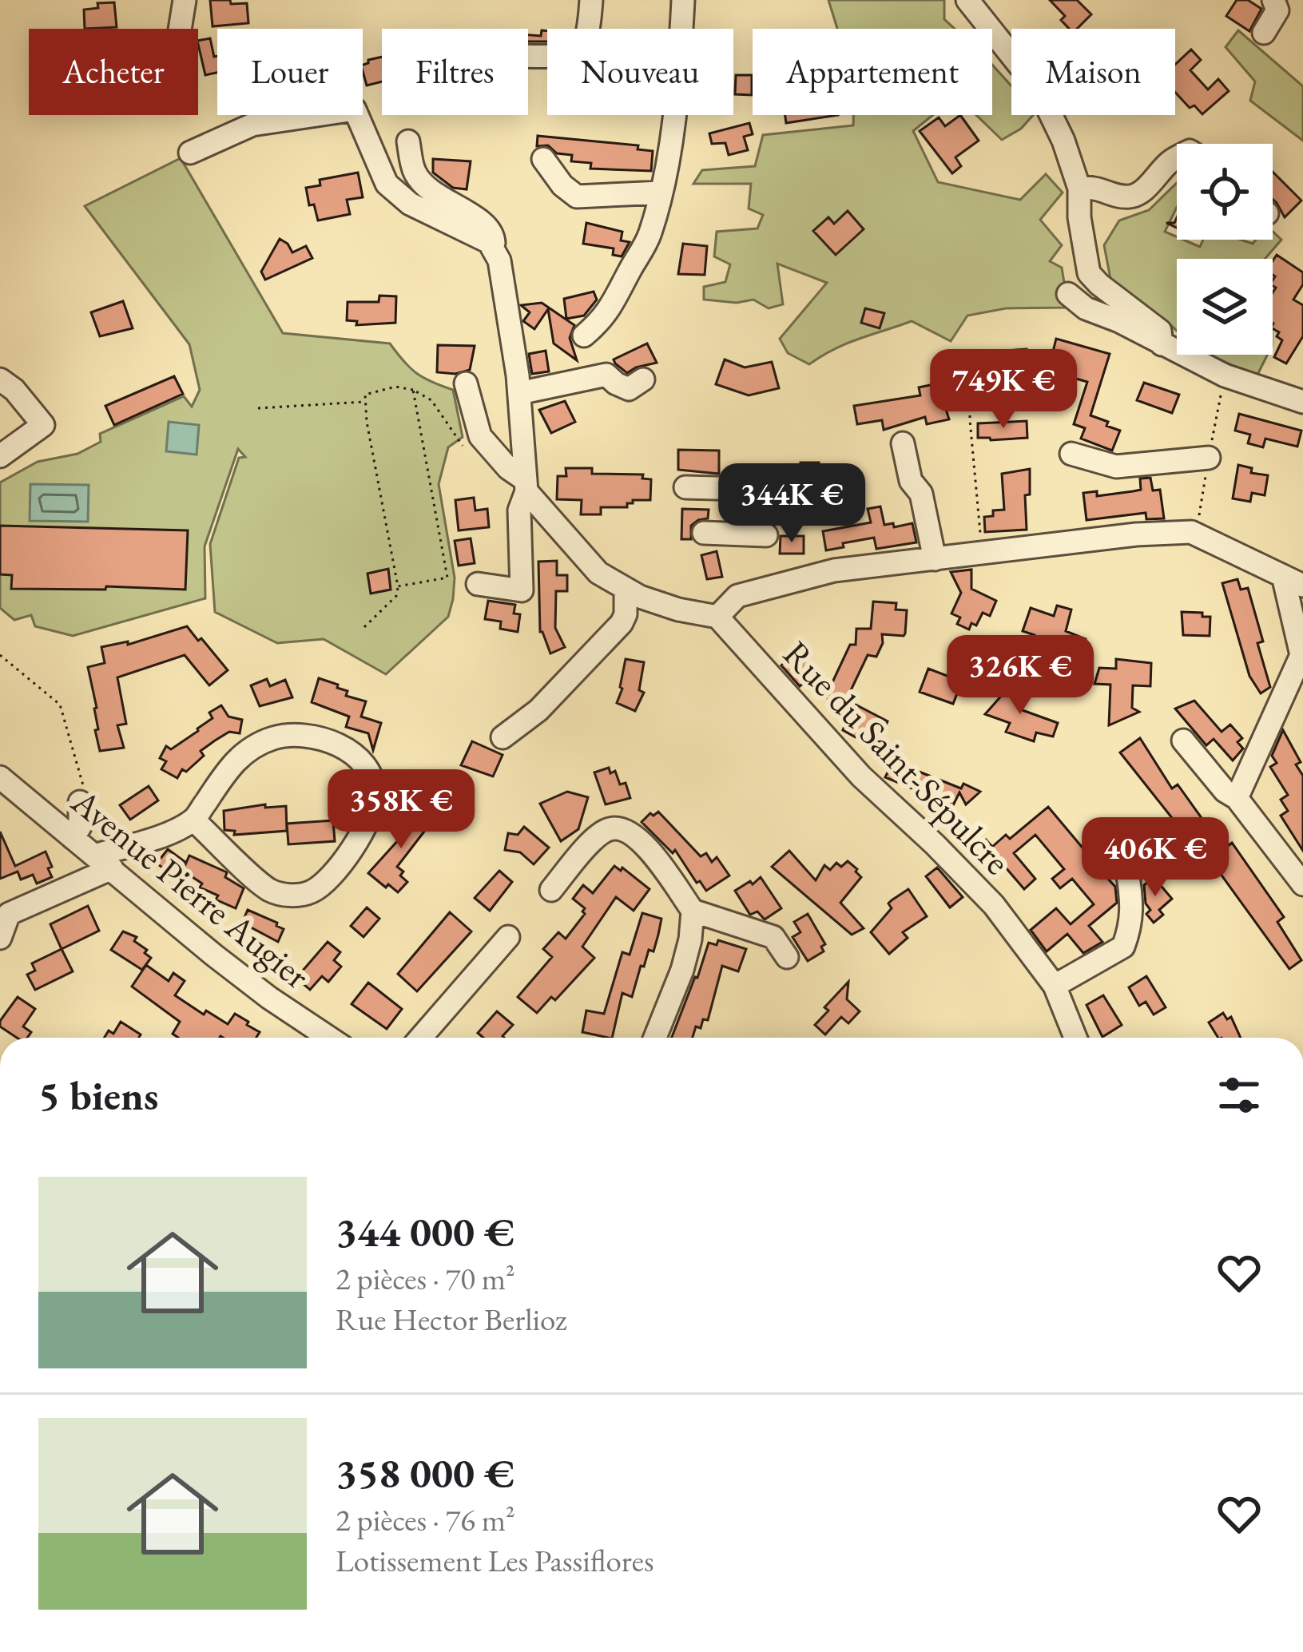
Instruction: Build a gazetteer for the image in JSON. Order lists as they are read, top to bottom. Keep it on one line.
{"streets":{"street":["Rue du Saint-Sépulcre","Avenue Pierre Augier"]},"page":{"chip":["Acheter","Louer","Filtres","Nouveau","Appartement","Maison"],"price":["749K €","344K €","326K €","358K €","406K €"],"heading":"5 biens","list":[{"name":"344 000 €","note":"2 pièces · 70 m² · Rue Hector Berlioz"},{"name":"358 000 €","note":"2 pièces · 76 m² · Lotissement Les Passiflores"}]}}
